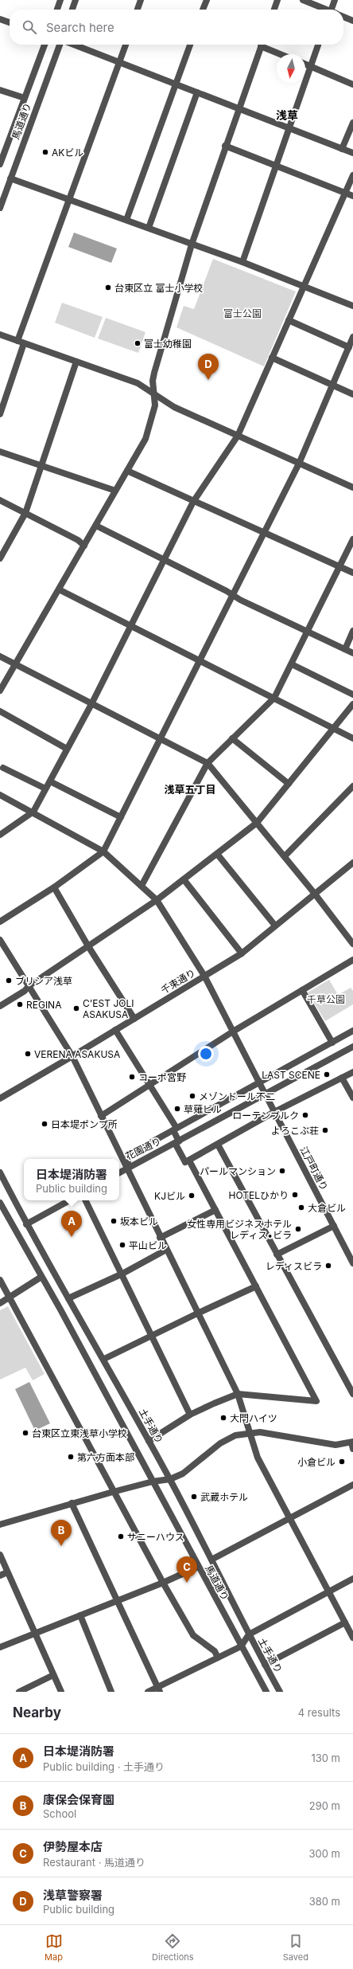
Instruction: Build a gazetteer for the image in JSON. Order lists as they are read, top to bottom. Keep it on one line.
{"streets":{"street":["馬道通り","千束通り","花園通り","江戸町通り","土手通り"]},"crossings":[["千束通り","江戸町通り"],["花園通り","江戸町通り"]],"districts":["浅草","浅草五丁目"],"parks":["富士公園","千草公園"],"places":["AKビル","台東区立 富士小学校","富士幼稚園","ブリシア浅草","REGINA","C'EST JOLI ASAKUSA","VERENA ASAKUSA","LAST SCENE","コーポ宮野","メゾンドール不二","草薙ビル","ローテンブルク","日本堤ポンプ所","よろこぶ荘","パールマンション","HOTELひかり","KJビル","大倉ビル","坂本ビル","女性専用ビジネスホテル レディス•ビラ","平山ビル","レディスビラ","大門ハイツ","台東区立東浅草小学校","第六方面本部","小倉ビル","武蔵ホテル","サニーハウス"],"north":"bottom","page":{"search":"Search here","pins":["D","A","B","C"],"popup":["日本堤消防署","Public building"],"heading":["Nearby","4 results"],"list":[{"mark":"A","name":"日本堤消防署","note":"Public building · 土手通り","value":"130 m"},{"mark":"B","name":"康保会保育園","note":"School","value":"290 m"},{"mark":"C","name":"伊勢屋本店","note":"Restaurant · 馬道通り","value":"300 m"},{"mark":"D","name":"浅草警察署","note":"Public building","value":"380 m"}],"nav":["Map","Directions","Saved"]}}
